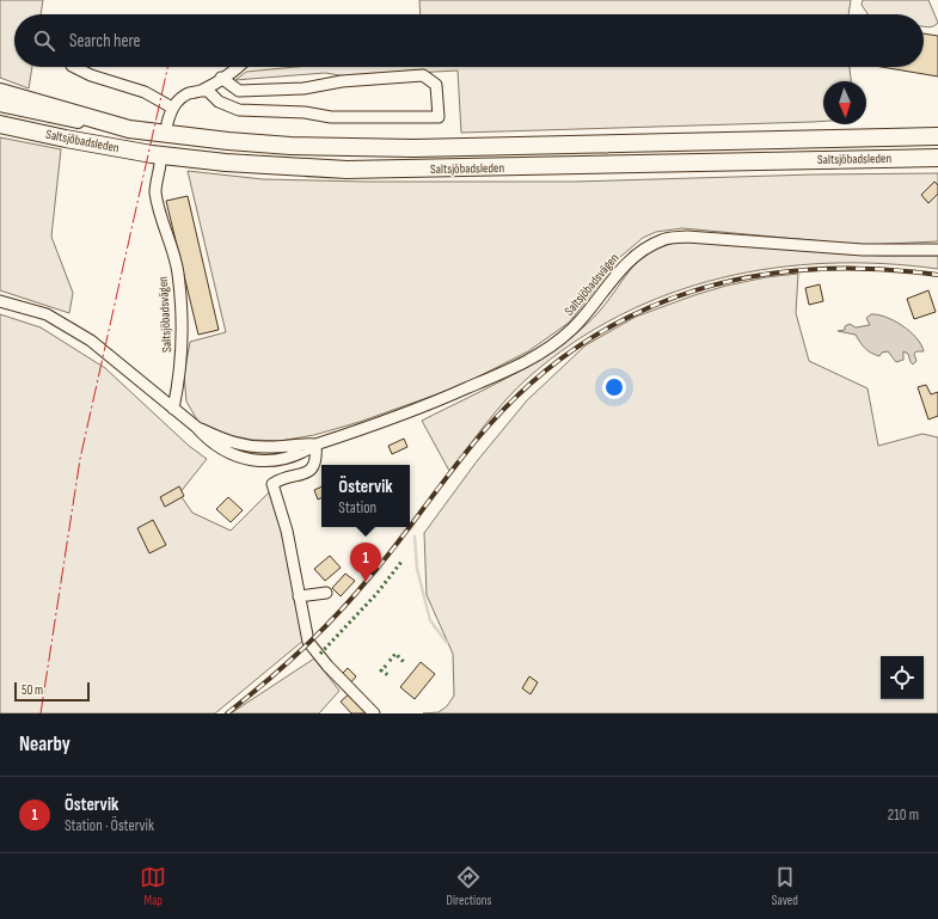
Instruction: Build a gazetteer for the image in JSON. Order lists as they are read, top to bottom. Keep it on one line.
{"streets":{"highway":["Saltsjöbadsleden"],"street":["Saltsjöbadsvägen"]},"scale_bar":"50 m","north":"bottom","page":{"search":"Search here","popup":["Östervik","Station"],"pins":"1","scale":"50 m","heading":"Nearby","list":[{"mark":"1","name":"Östervik","note":"Station · Östervik","value":"210 m"}],"nav":["Map","Directions","Saved"]}}
